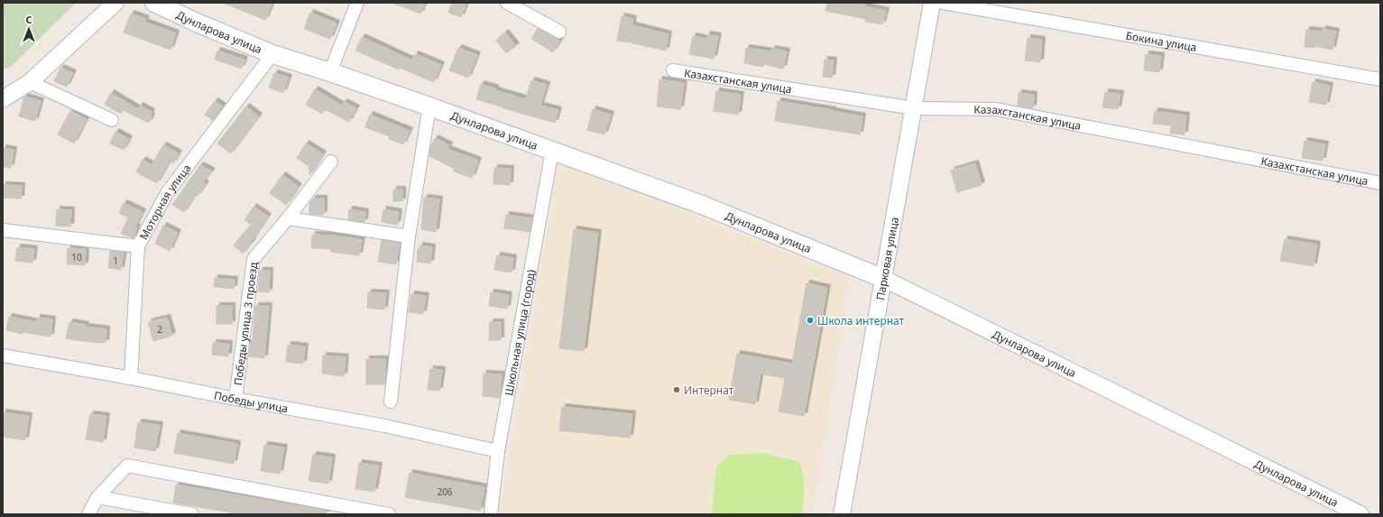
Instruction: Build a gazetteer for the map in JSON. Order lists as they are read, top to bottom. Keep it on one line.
{"streets":{"main road":["Дунларова улица"],"street":["Бокина улица","Казахстанская улица","Моторная улица","Парковая улица","Победы улица 3 проезд","Школьная улица (город)","Победы улица"]},"crossings":[["Дунларова улица","Моторная улица"],["Дунларова улица","Парковая улица"],["Дунларова улица","Школьная улица (город)"],["Казахстанская улица","Парковая улица"],["Моторная улица","Победы улица"],["Победы улица 3 проезд","Победы улица"],["Школьная улица (город)","Победы улица"]],"places":["Школа интернат","Интернат"],"house_numbers":["10","1","2","206"],"north":"top"}
